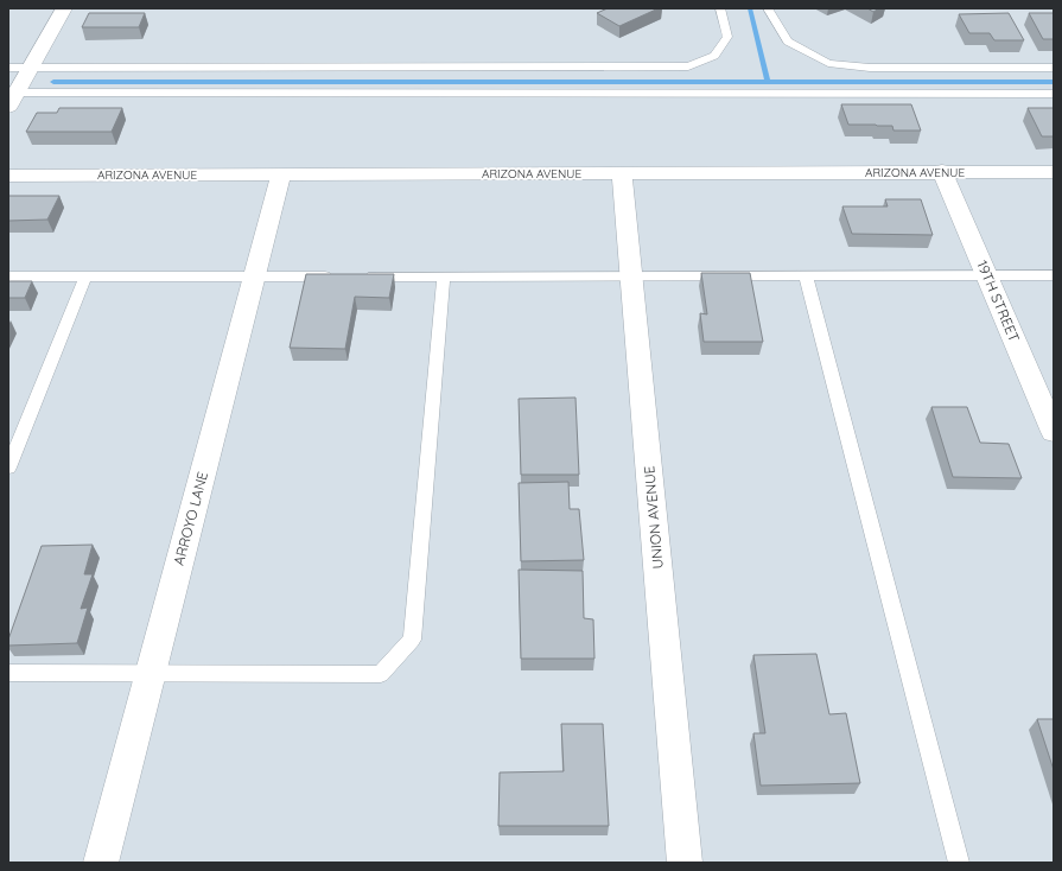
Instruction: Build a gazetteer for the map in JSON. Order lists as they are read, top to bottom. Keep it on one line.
{"streets":{"street":["ARIZONA AVENUE","19TH STREET","UNION AVENUE","ARROYO LANE"]},"crossings":[["ARIZONA AVENUE","19TH STREET"],["ARIZONA AVENUE","UNION AVENUE"],["ARIZONA AVENUE","ARROYO LANE"]]}
